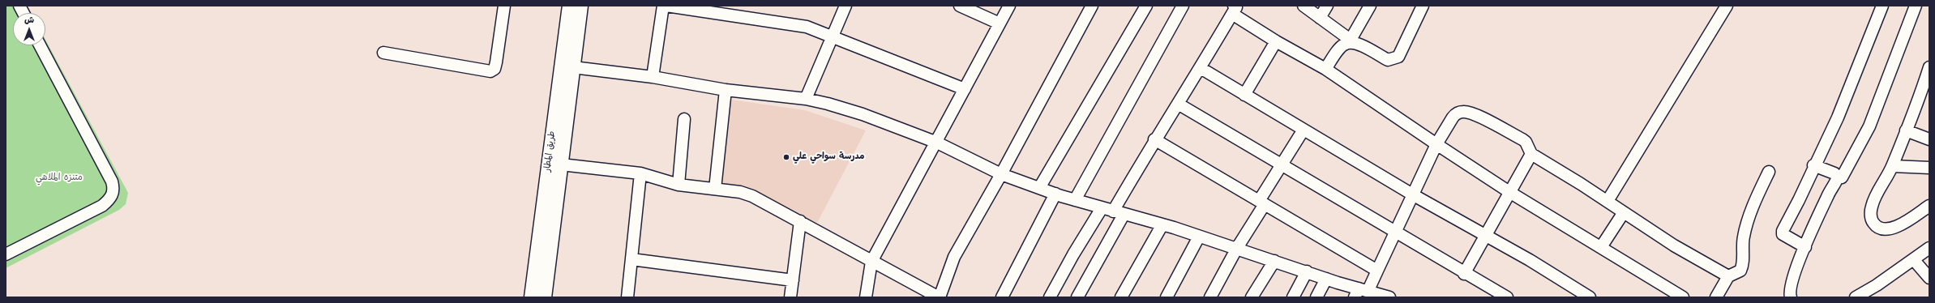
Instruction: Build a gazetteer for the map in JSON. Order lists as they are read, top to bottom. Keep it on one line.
{"streets":{"main road":["طريق المطار"]},"parks":["متنزه الملاهي"],"places":["مدرسة سواحي علي"],"north":"top"}
